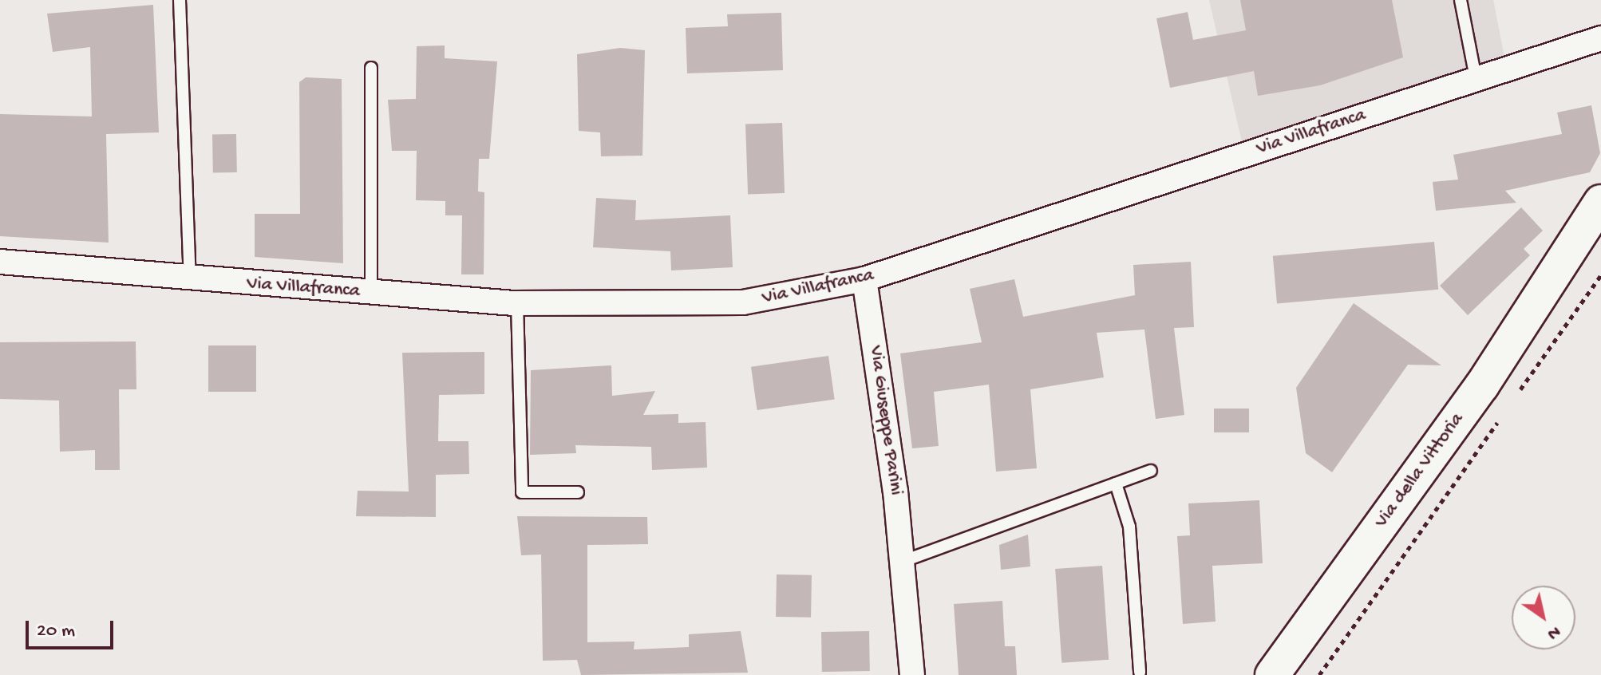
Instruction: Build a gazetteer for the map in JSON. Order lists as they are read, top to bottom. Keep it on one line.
{"streets":{"main road":["Via della Vittoria"],"street":["Via Villafranca","Via Giuseppe Parini"]},"crossings":[["Via Villafranca","Via Giuseppe Parini"]],"scale_bar":"20 m","north":"bottom right"}
